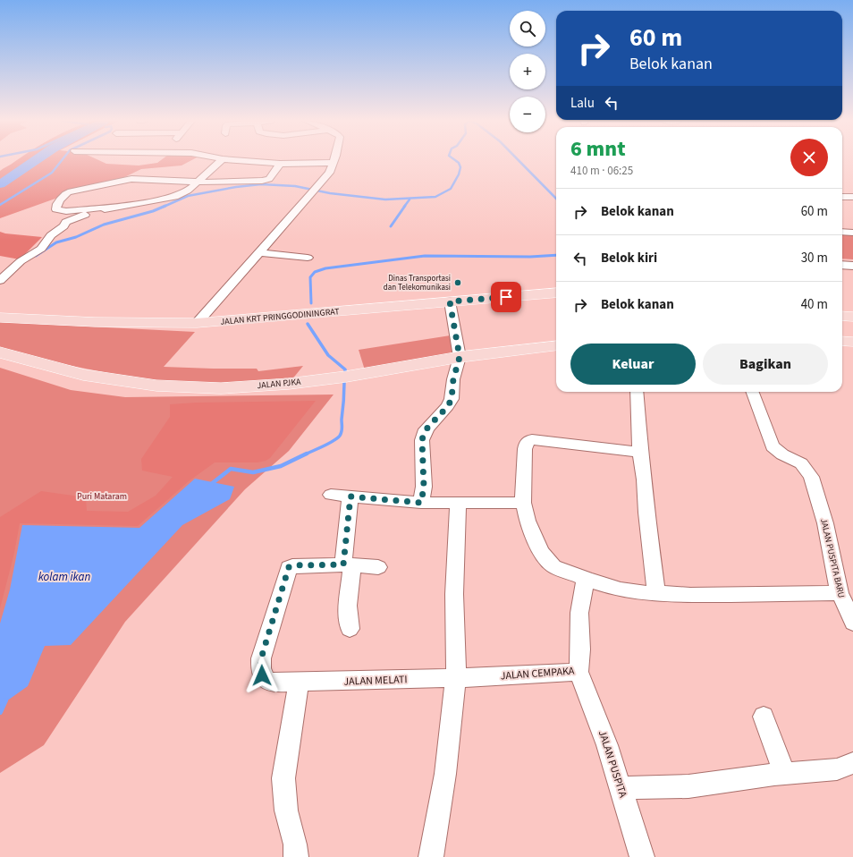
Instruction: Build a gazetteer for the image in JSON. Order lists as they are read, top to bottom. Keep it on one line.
{"streets":{"main road":["JALAN KRT PRINGGODININGRAT","JALAN PJKA"],"street":["JALAN PUSPITA BARU","JALAN CEMPAKA","JALAN MELATI","JALAN PUSPITA"]},"crossings":[["JALAN CEMPAKA","JALAN MELATI"],["JALAN CEMPAKA","JALAN PUSPITA"]],"water":["kolam ikan"],"parks":["Puri Mataram"],"places":["Dinas Transportasi dan Telekomunikasi"],"page":{"map_buttons":["+","−"],"turn":["60 m","Belok kanan"],"then":"Lalu","heading":["6 mnt","410 m · 06:25"],"list":[{"name":"Belok kanan","value":"60 m"},{"name":"Belok kiri","value":"30 m"},{"name":"Belok kanan","value":"40 m"}],"buttons":["Keluar","Bagikan"]}}
